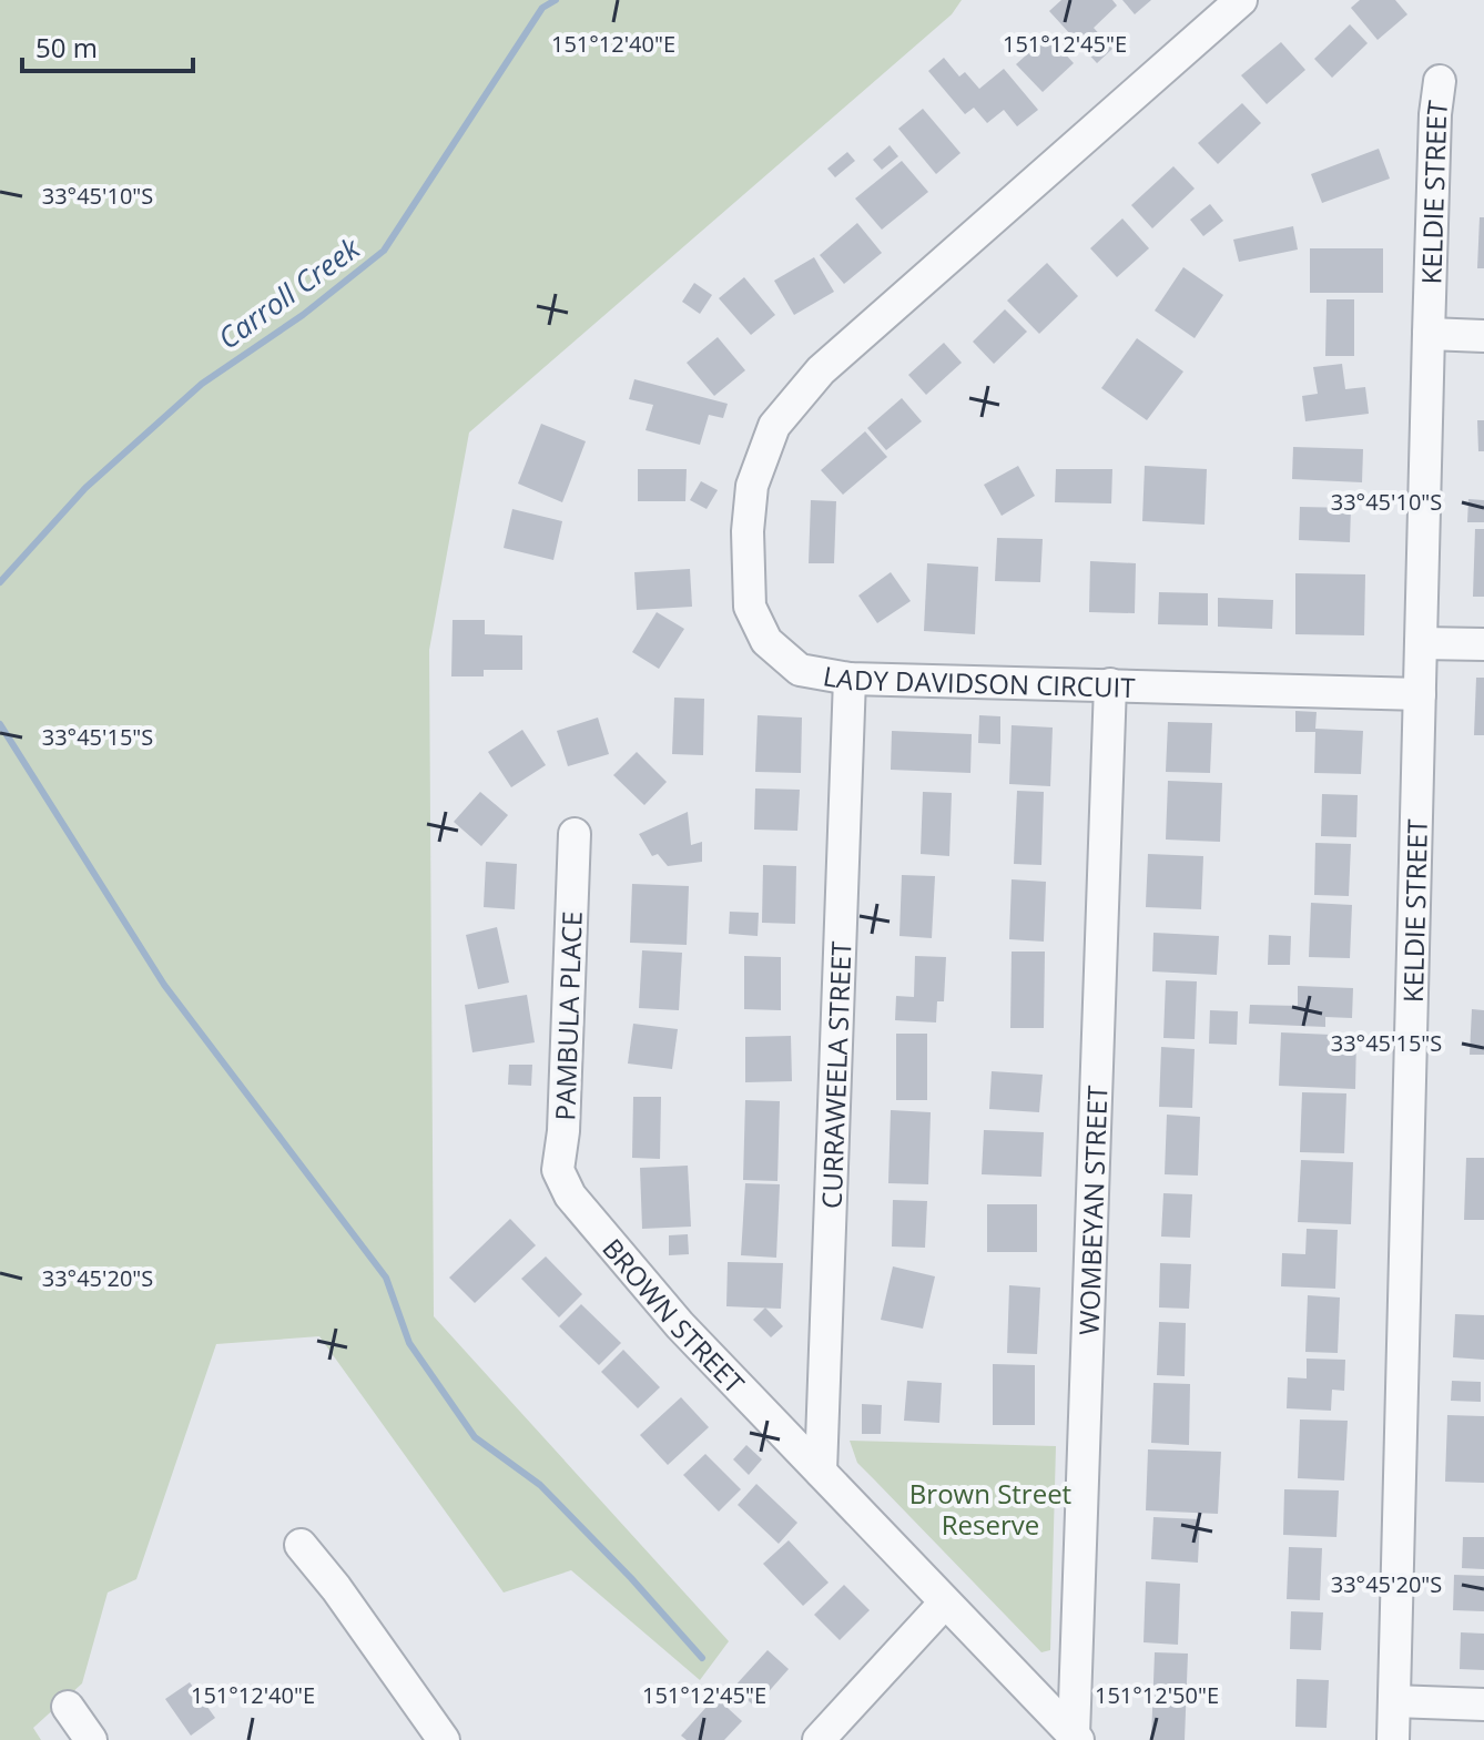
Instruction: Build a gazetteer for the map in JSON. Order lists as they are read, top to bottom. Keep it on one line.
{"streets":{"street":["KELDIE STREET","LADY DAVIDSON CIRCUIT","PAMBULA PLACE","CURRAWEELA STREET","WOMBEYAN STREET","BROWN STREET"]},"crossings":[["KELDIE STREET","LADY DAVIDSON CIRCUIT"],["LADY DAVIDSON CIRCUIT","CURRAWEELA STREET"],["LADY DAVIDSON CIRCUIT","WOMBEYAN STREET"],["PAMBULA PLACE","BROWN STREET"],["CURRAWEELA STREET","BROWN STREET"],["WOMBEYAN STREET","BROWN STREET"]],"water":["Carroll Creek"],"parks":["Brown Street Reserve"],"scale_bar":"50 m","coordinates":["151°12'40\"E","151°12'45\"E","33°45'10\"S","33°45'15\"S","33°45'20\"S","151°12'50\"E"]}
